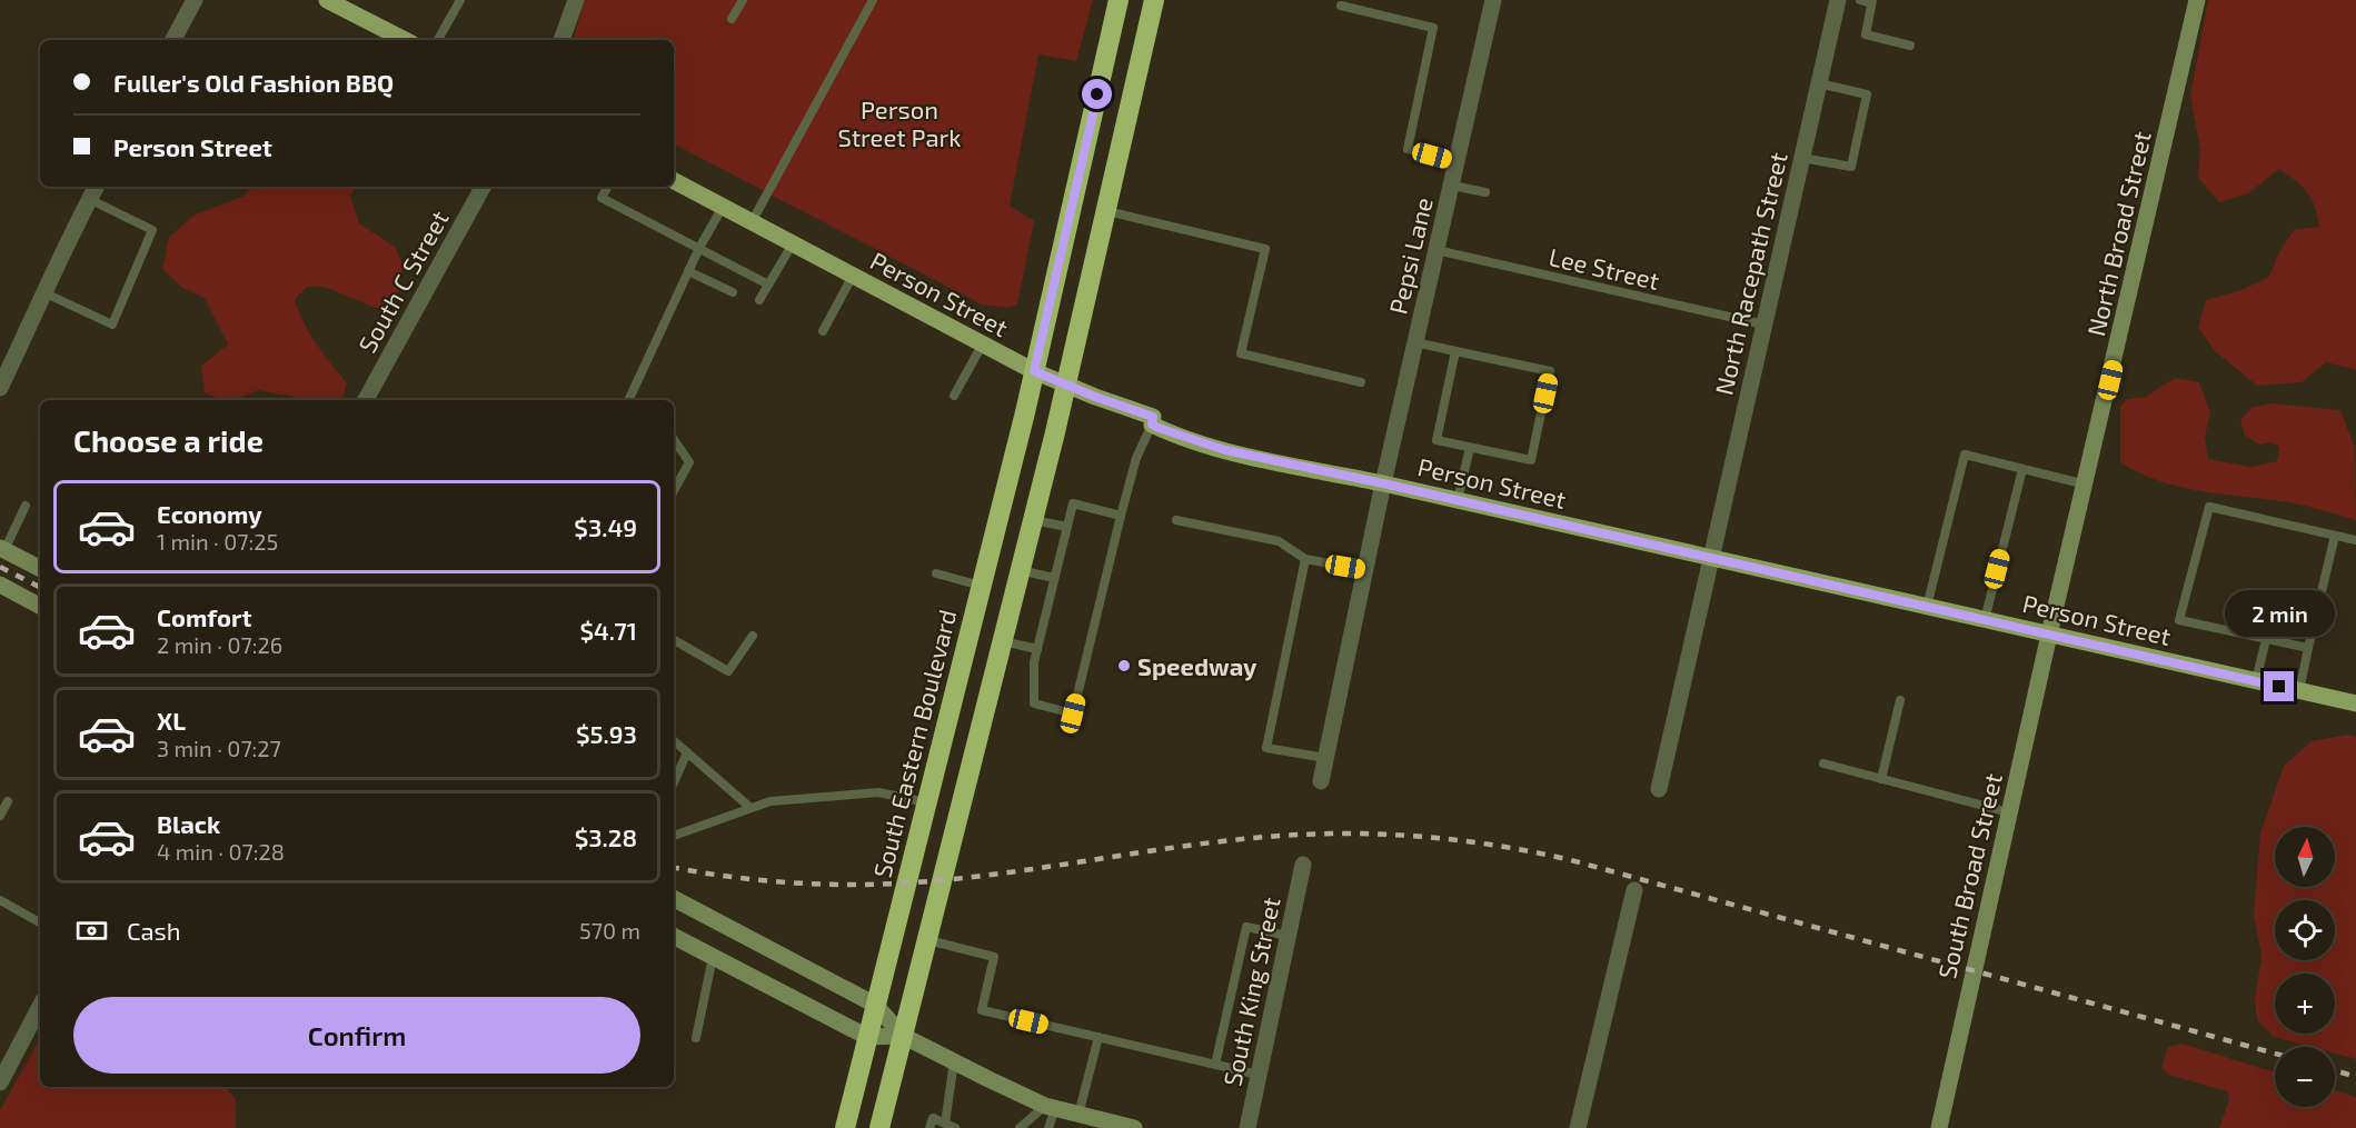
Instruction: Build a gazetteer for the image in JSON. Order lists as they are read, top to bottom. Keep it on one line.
{"streets":{"highway":["South Eastern Boulevard"],"main road":["Person Street"],"street":["North Broad Street","Pepsi Lane","North Racepath Street","South C Street","South Broad Street","South King Street"],"lane":["Lee Street"]},"crossings":[["North Broad Street","Person Street"],["North Broad Street","South Broad Street"],["Pepsi Lane","Lee Street"],["Pepsi Lane","Person Street"],["Lee Street","North Racepath Street"],["North Racepath Street","Person Street"],["Person Street","South Eastern Boulevard"],["Person Street","South Broad Street"]],"parks":["Person Street Park"],"places":["Speedway"],"north":"top","page":{"banner":["Fuller's Old Fashion BBQ","Person Street"],"heading":"Choose a ride","list":[{"name":"Economy","note":"1 min · 07:25","value":"$3.49"},{"name":"Comfort","note":"2 min · 07:26","value":"$4.71"},{"name":"XL","note":"3 min · 07:27","value":"$5.93"},{"name":"Black","note":"4 min · 07:28","value":"$3.28"}],"bubble":"2 min","map_buttons":["+","−"],"pay":["Cash","570 m"],"buttons":"Confirm"}}
